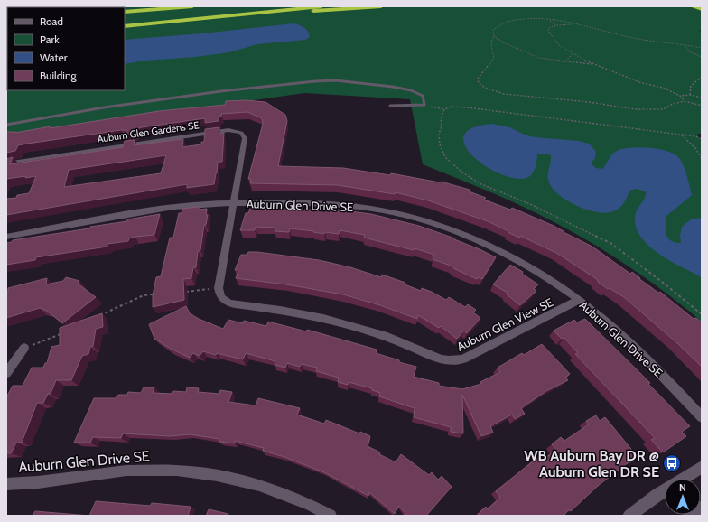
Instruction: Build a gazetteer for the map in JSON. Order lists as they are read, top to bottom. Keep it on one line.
{"streets":{"street":["Auburn Glen Gardens SE","Auburn Glen Drive SE","Auburn Glen View SE"]},"crossings":[["Auburn Glen Gardens SE","Auburn Glen Drive SE"],["Auburn Glen Drive SE","Auburn Glen View SE"]],"places":{"bus stop":["WB Auburn Bay DR @ Auburn Glen DR SE"]},"legend":["Road","Park","Water","Building"],"north":"top"}
